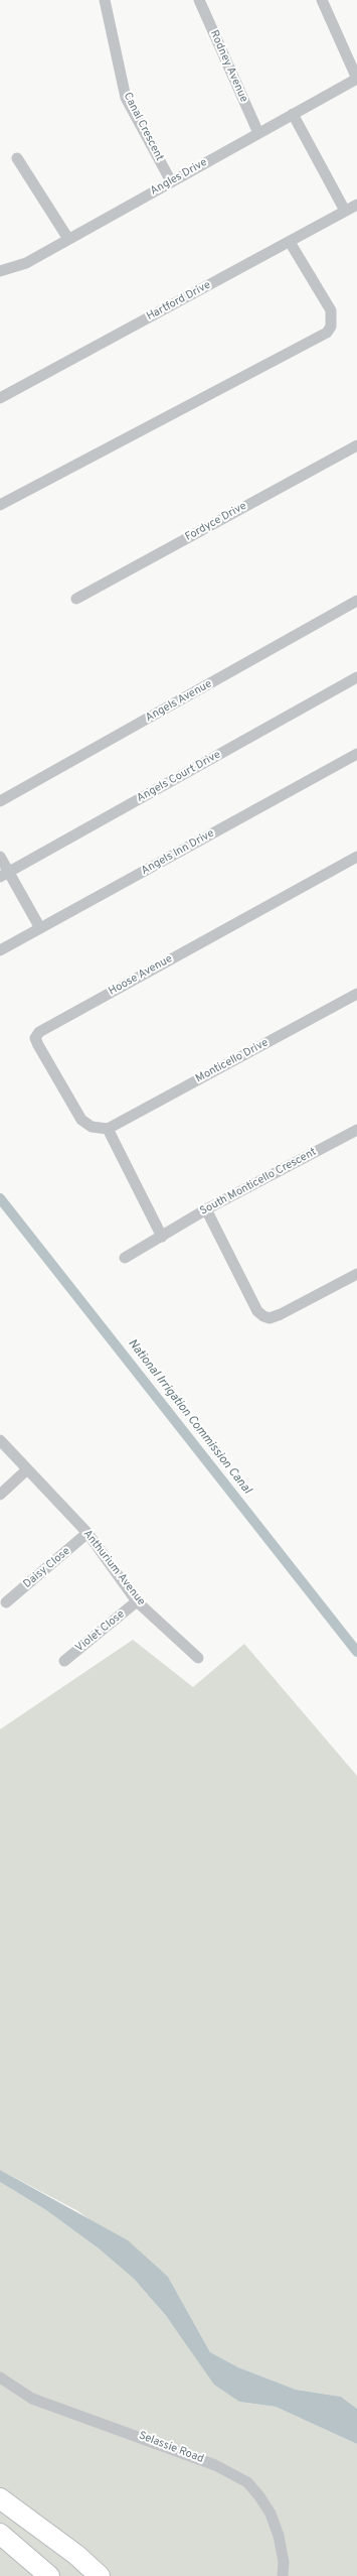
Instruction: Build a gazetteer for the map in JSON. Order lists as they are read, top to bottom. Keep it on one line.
{"streets":{"street":["Rodney Avenue","Canal Crescent","Angles Drive","Hartford Drive","Fordyce Drive","Angels Avenue","Angels Court Drive","Angels Inn Drive","Hoose Avenue","Monticello Drive","South Monticello Crescent","Daisy Close","Anthurium Avenue","Violet Close","Selassie Road"]},"crossings":[["Rodney Avenue","Angles Drive"],["Canal Crescent","Angles Drive"],["Hoose Avenue","Monticello Drive"],["Daisy Close","Anthurium Avenue"],["Anthurium Avenue","Violet Close"]],"water":["National Irrigation Commission Canal"]}
